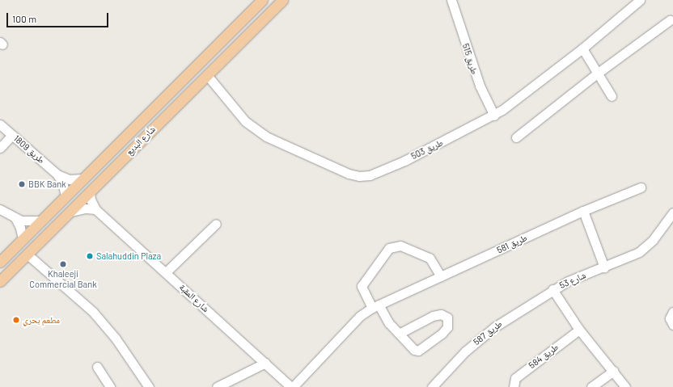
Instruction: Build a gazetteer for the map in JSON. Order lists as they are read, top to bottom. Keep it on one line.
{"streets":{"main road":["شارع البديع"],"street":["طريق 515","طريق 1809","طريق 503","طريق 581","شارع 53","شارع المقبة","طريق 587","طريق 584"]},"crossings":[["طريق 515","طريق 503"],["شارع البديع","طريق 1809"],["شارع البديع","طريق 503"],["شارع البديع","شارع المقبة"],["طريق 581","شارع المقبة"],["شارع 53","طريق 587"],["شارع 53","طريق 584"]],"places":["BBK Bank","Salahuddin Plaza","Khaleeji Commercial Bank","مطعم بحري"],"scale_bar":"100 m"}
